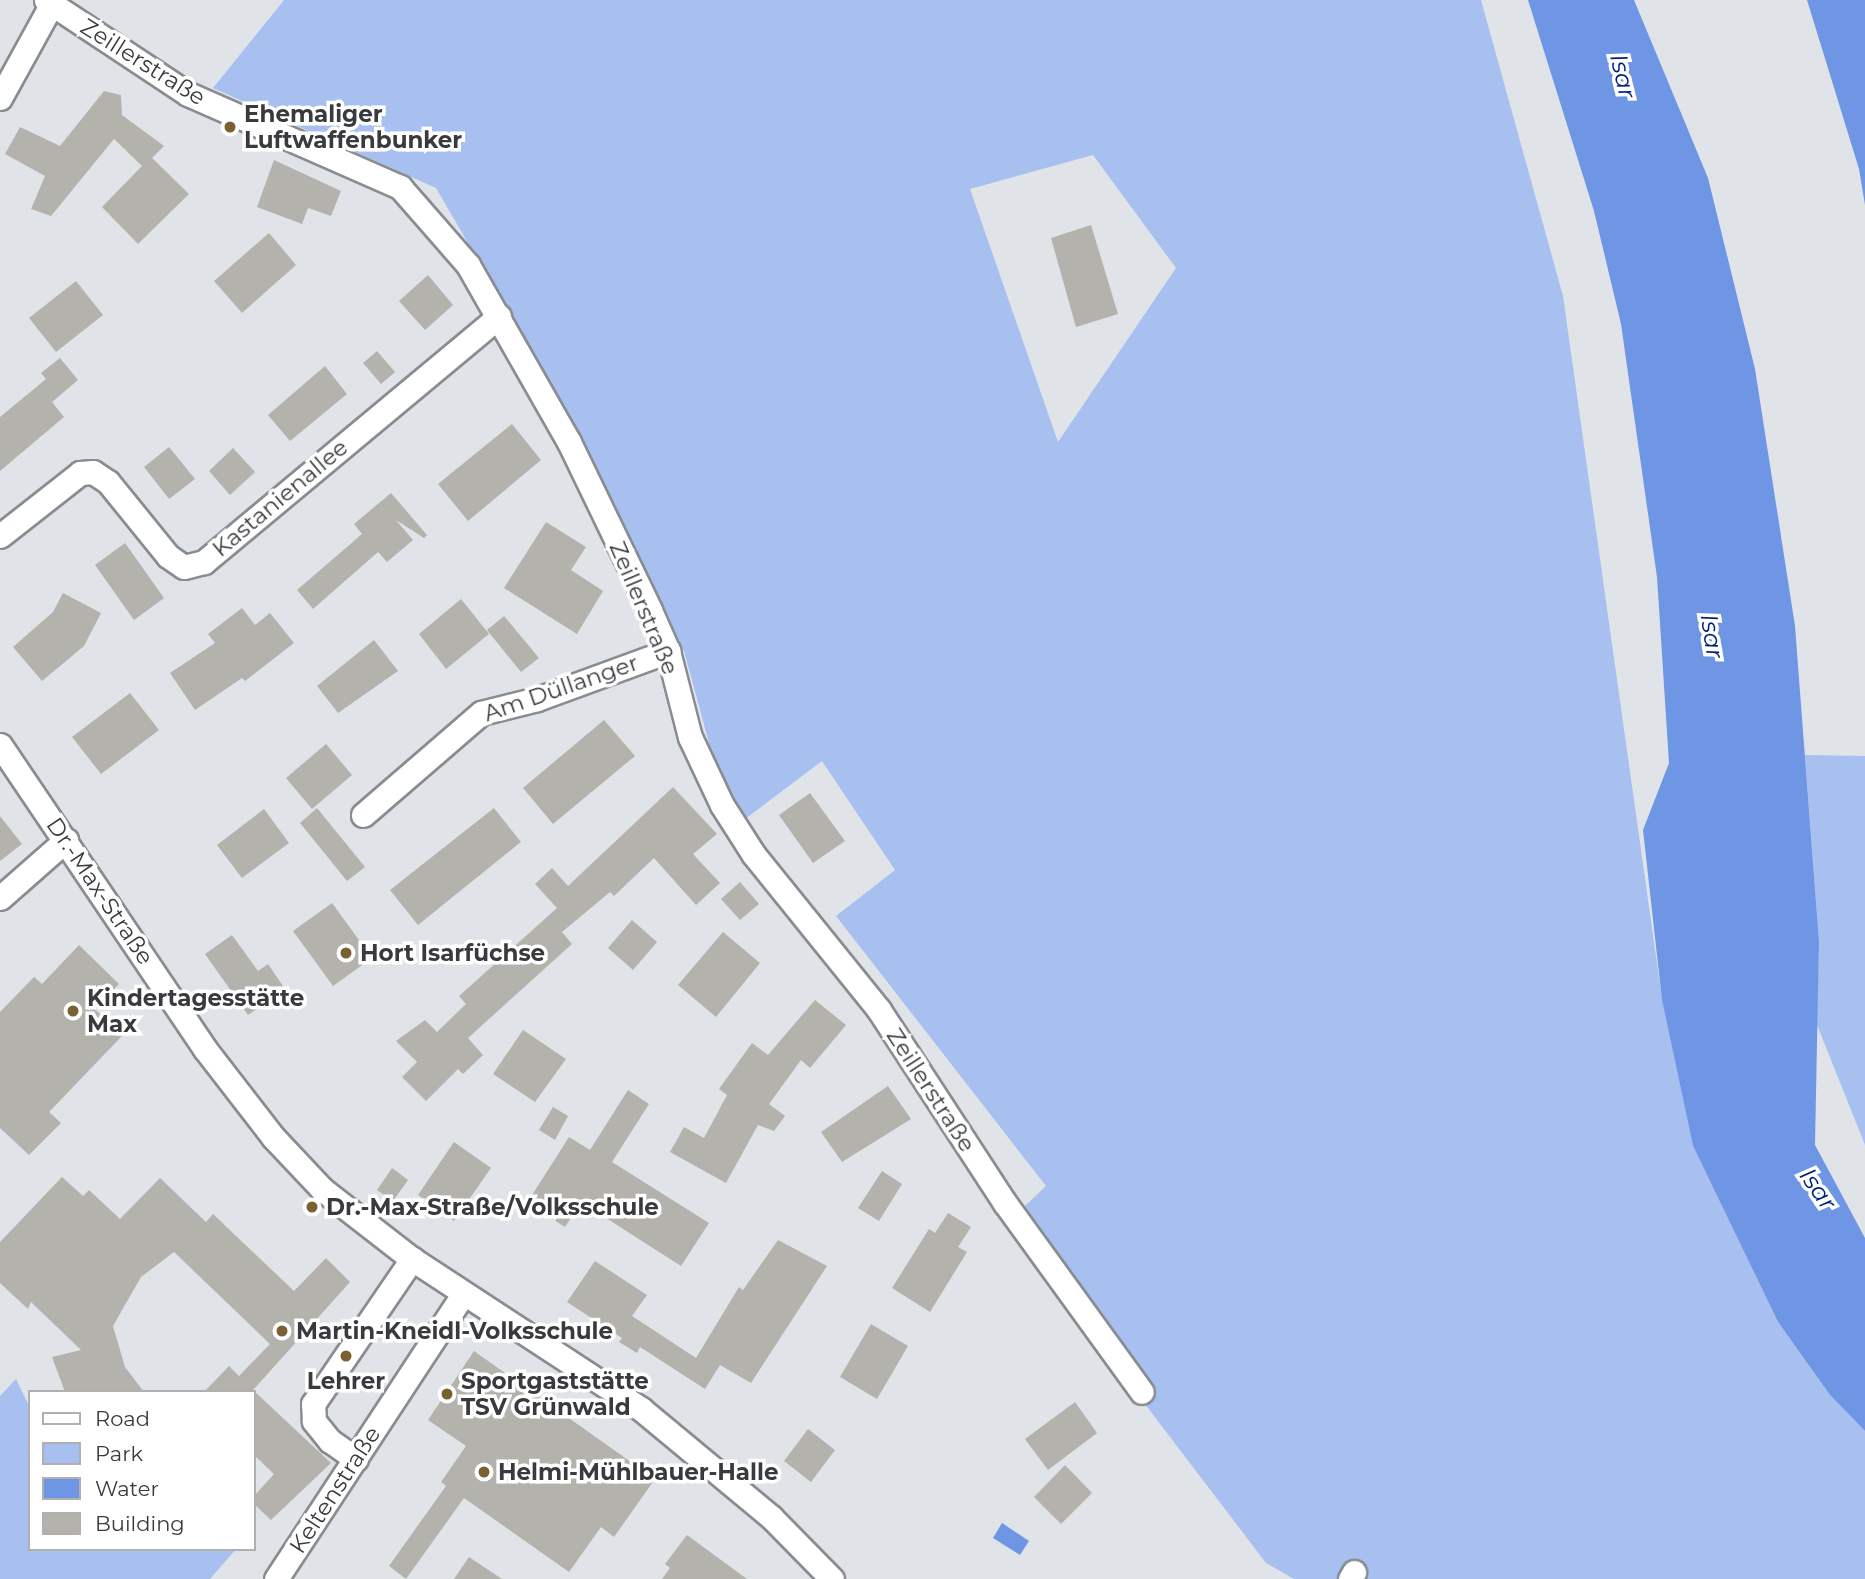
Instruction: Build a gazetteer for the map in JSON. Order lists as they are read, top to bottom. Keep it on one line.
{"streets":{"street":["Zeillerstraße","Kastanienallee","Am Düllanger","Dr.-Max-Straße","Keltenstraße"]},"crossings":[["Zeillerstraße","Kastanienallee"],["Zeillerstraße","Am Düllanger"],["Dr.-Max-Straße","Keltenstraße"]],"water":["Isar"],"places":["Ehemaliger Luftwaffenbunker","Hort Isarfüchse","Kindertagesstätte Max","Dr.-Max-Straße/Volksschule","Martin-Kneidl-Volksschule","Lehrer","Sportgaststätte TSV Grünwald","Helmi-Mühlbauer-Halle"],"legend":["Road","Park","Water","Building"]}
